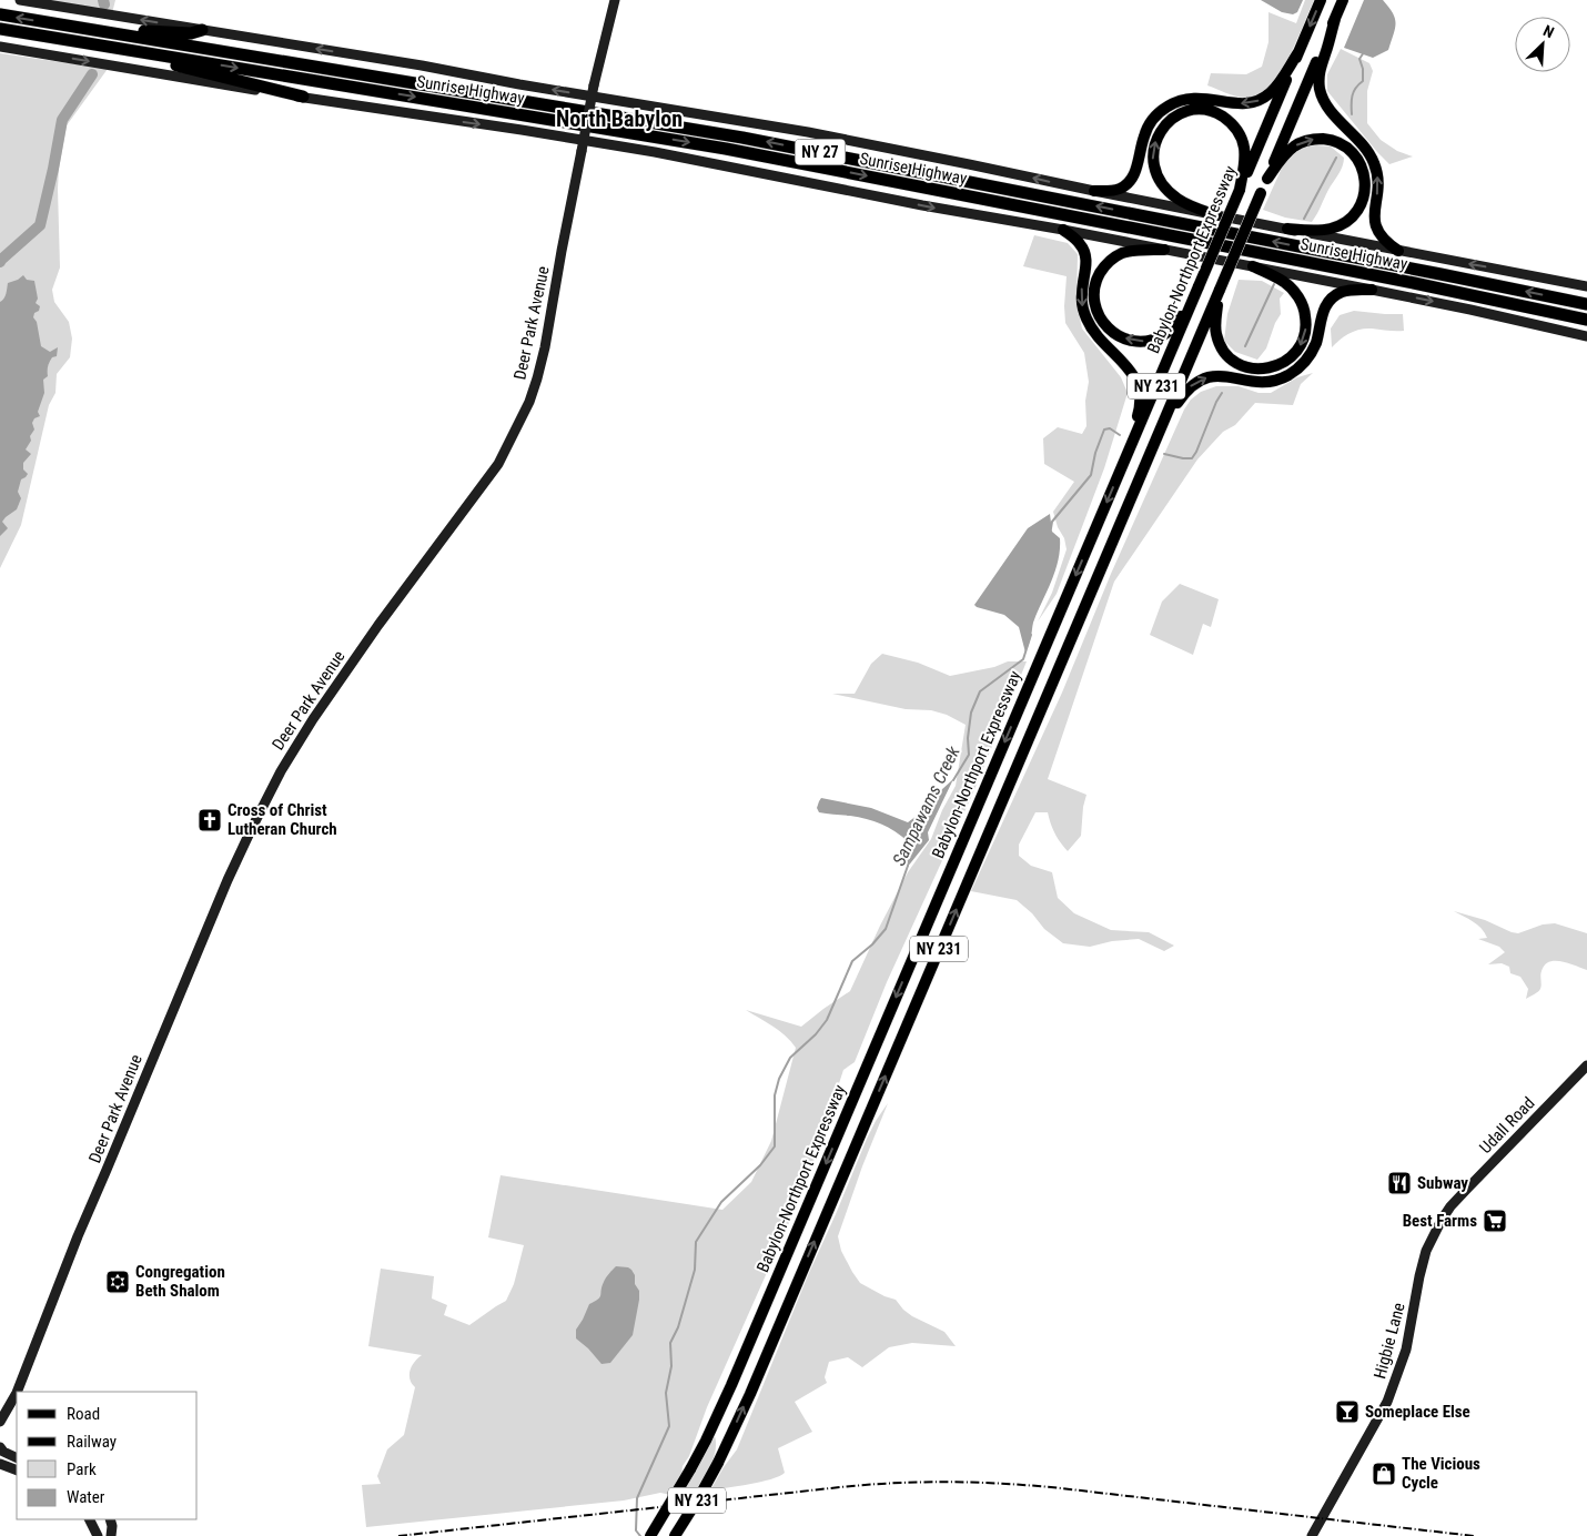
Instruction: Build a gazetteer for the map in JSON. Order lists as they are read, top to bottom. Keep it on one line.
{"streets":{"highway":["Sunrise Highway","NY 27"],"main road":["Babylon-Northport Expressway","Deer Park Avenue","NY 231","Udall Road","Higbie Lane"]},"crossings":[["Udall Road","Higbie Lane"]],"districts":["North Babylon"],"water":["Sampawams Creek"],"places":{"church":["Cross of Christ Lutheran Church"],"restaurant":["Subway"],"supermarket":["Best Farms"],"synagogue":["Congregation Beth Shalom"],"bar":["Someplace Else"],"shop":["The Vicious Cycle"]},"legend":["Road","Railway","Park","Water"],"north":"top right"}
